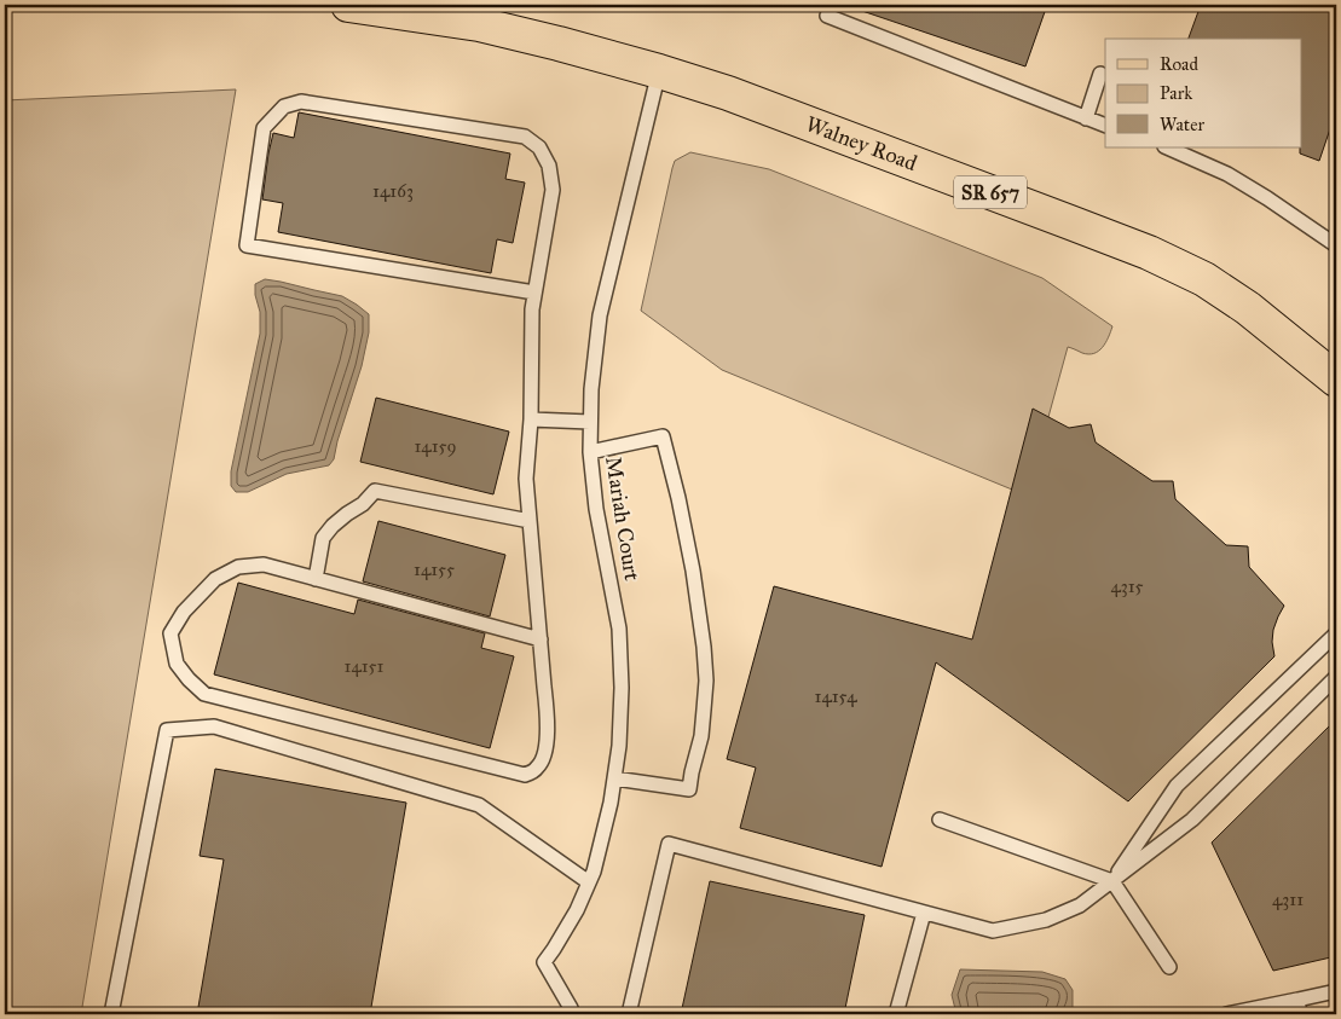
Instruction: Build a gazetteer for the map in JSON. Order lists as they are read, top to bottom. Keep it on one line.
{"streets":{"main road":["Walney Road","SR 657"],"lane":["Mariah Court"]},"crossings":[["Walney Road","Mariah Court"]],"house_numbers":["14163","14159","14155","4315","14151","14154","4311"],"legend":["Road","Park","Water"]}
